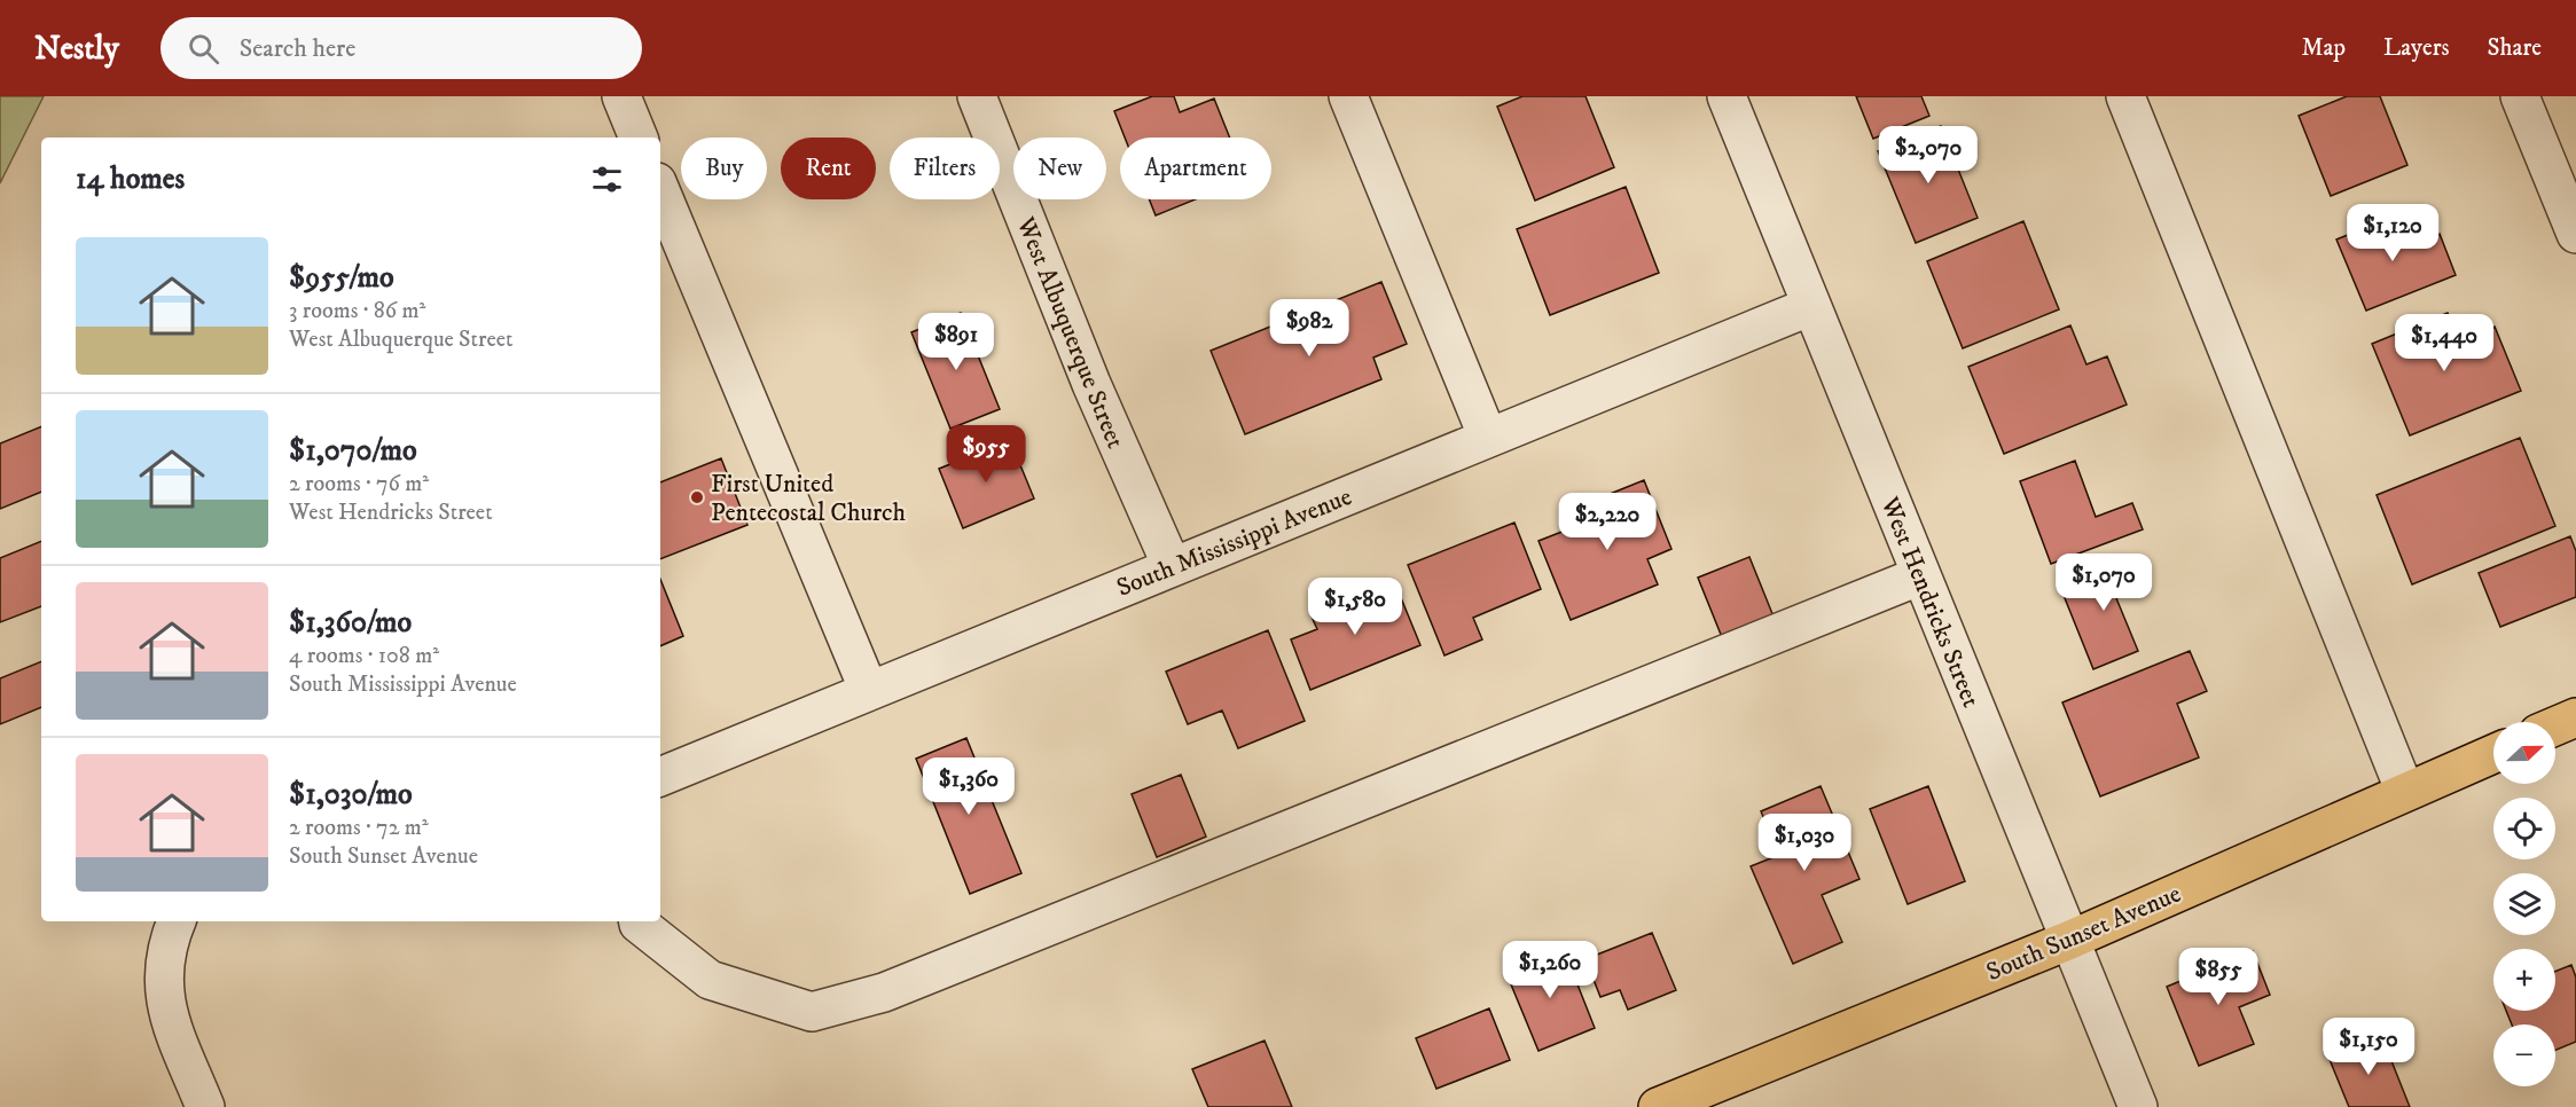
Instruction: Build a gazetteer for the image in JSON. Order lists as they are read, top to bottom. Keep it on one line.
{"streets":{"main road":["South Sunset Avenue"],"street":["West Albuquerque Street","South Mississippi Avenue","West Hendricks Street"]},"crossings":[["West Albuquerque Street","South Mississippi Avenue"],["South Mississippi Avenue","West Hendricks Street"],["West Hendricks Street","South Sunset Avenue"]],"places":["First United Pentecostal Church"],"north":"right","page":{"header":"Nestly","search":"Search here","nav":["Map","Layers","Share"],"price":["$2,070","$1,120","$982","$891","$1,440","$955","$2,220","$1,070","$1,580","$1,360","$1,030","$1,260","$855","$1,150"],"chip":["Buy","Rent","Filters","New","Apartment"],"heading":"14 homes","list":[{"name":"$955/mo","note":"3 rooms · 86 m² · West Albuquerque Street"},{"name":"$1,070/mo","note":"2 rooms · 76 m² · West Hendricks Street"},{"name":"$1,360/mo","note":"4 rooms · 108 m² · South Mississippi Avenue"},{"name":"$1,030/mo","note":"2 rooms · 72 m² · South Sunset Avenue"}],"map_buttons":["+","−"]}}
